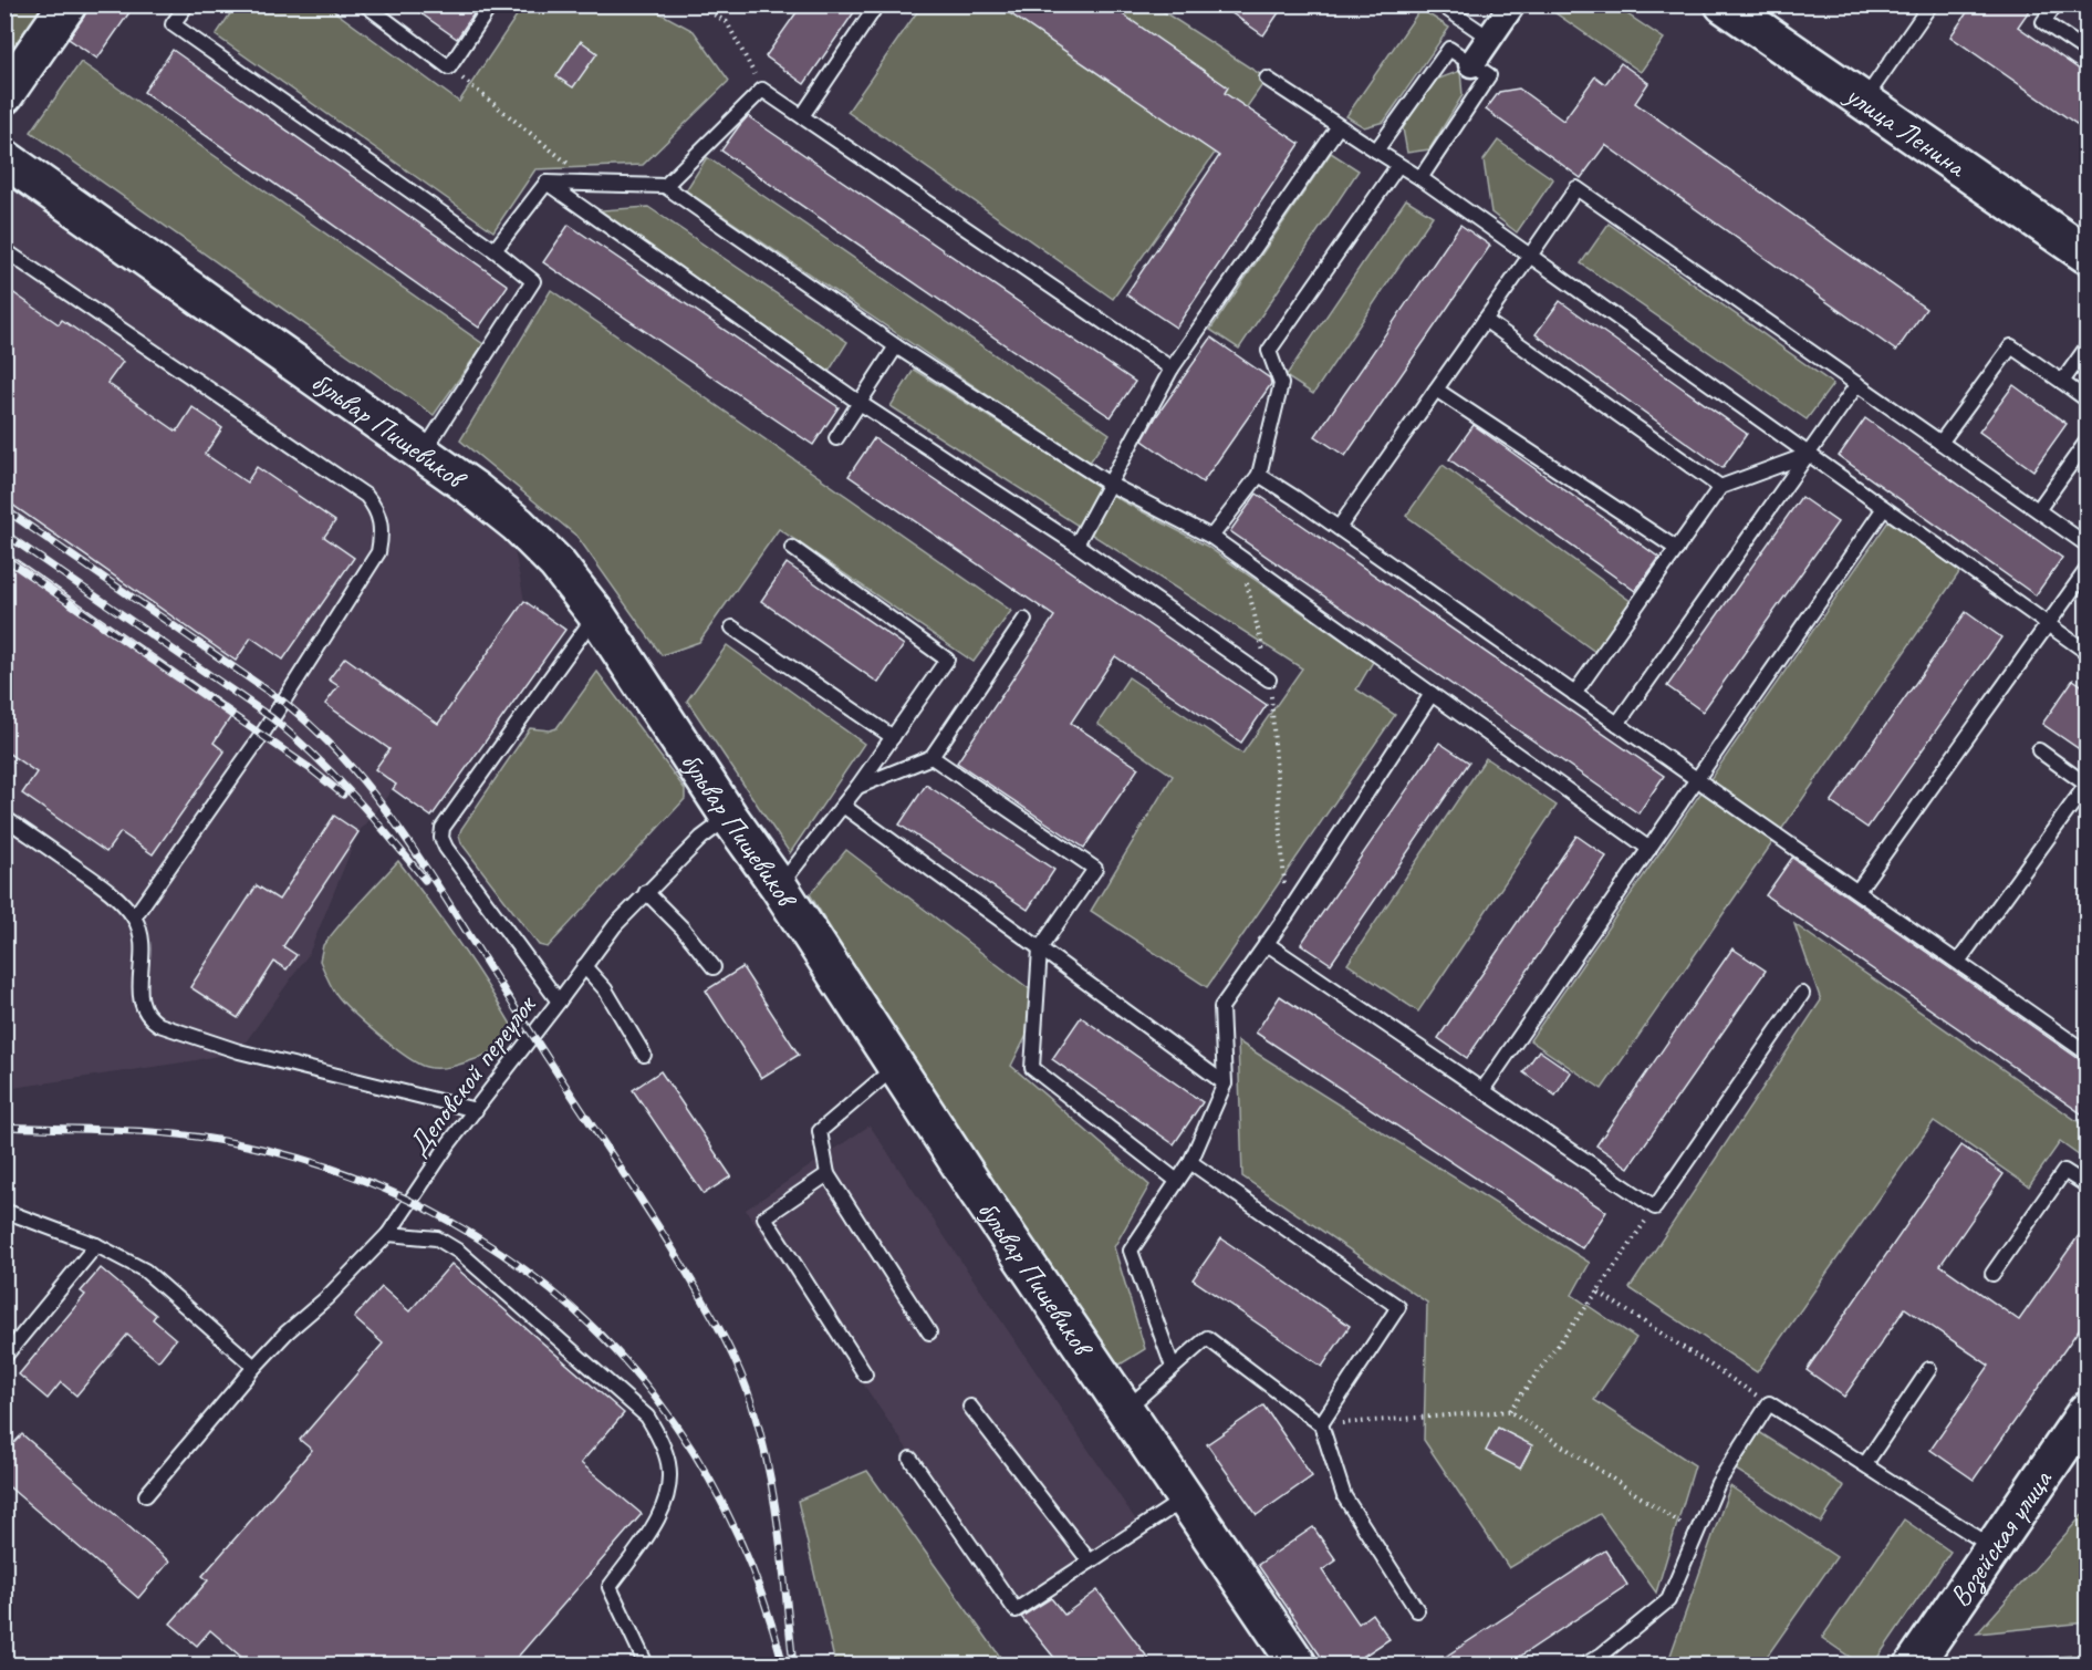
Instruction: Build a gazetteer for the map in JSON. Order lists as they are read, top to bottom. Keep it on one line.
{"streets":{"main road":["улица Ленина","бульвар Пищевиков","Возейская улица"],"lane":["Деповской переулок"]},"crossings":[["бульвар Пищевиков","Деповской переулок"]]}
